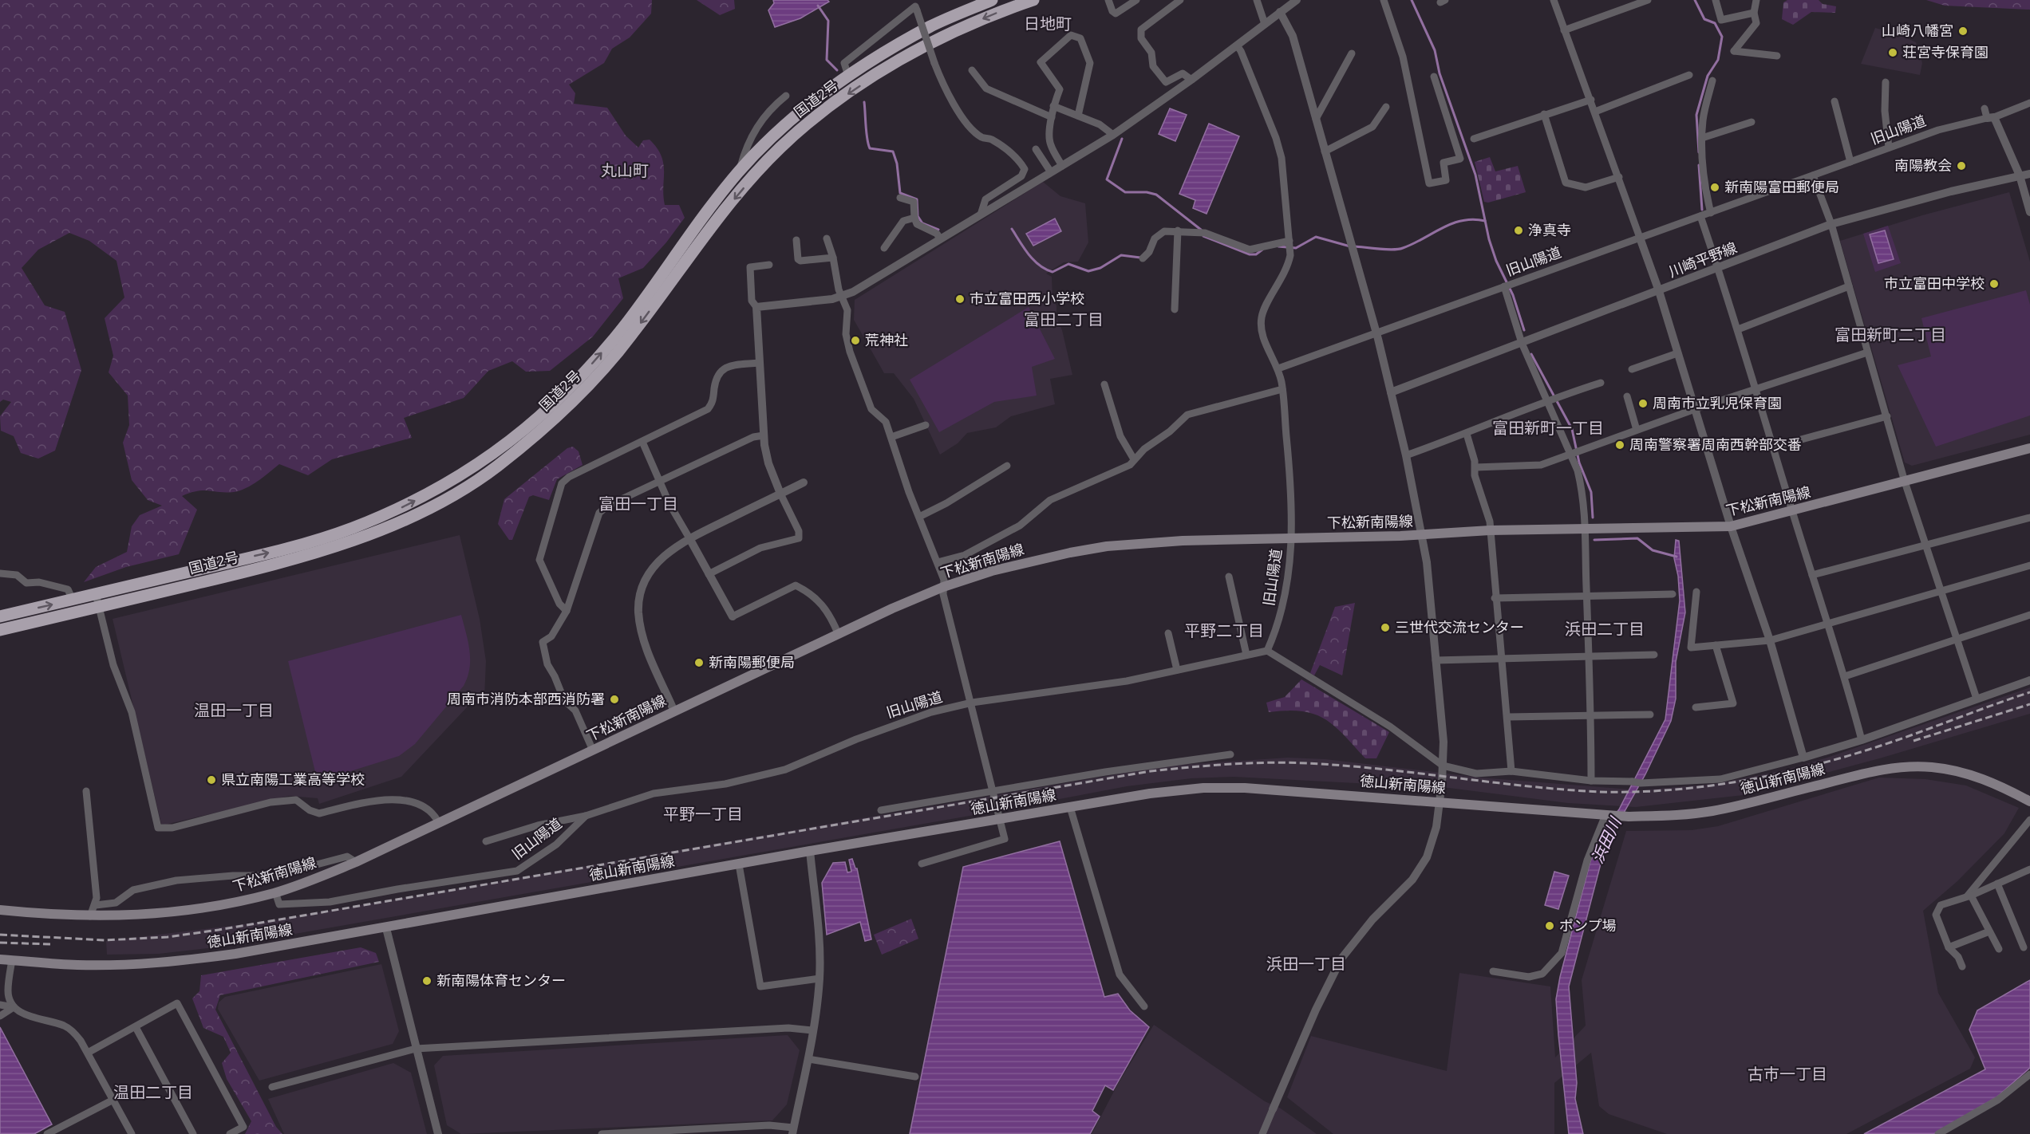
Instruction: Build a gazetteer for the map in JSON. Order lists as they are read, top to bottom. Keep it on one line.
{"streets":{"highway":["国道2号"],"main road":["下松新南陽線","徳山新南陽線"],"street":["旧山陽道","川崎平野線"]},"crossings":[["旧山陽道","下松新南陽線"]],"districts":["日地町","丸山町","富田二丁目","富田新町二丁目","富田新町一丁目","富田一丁目","浜田二丁目","平野二丁目","温田一丁目","平野一丁目","浜田一丁目","古市一丁目","温田二丁目"],"water":["浜田川"],"places":["山崎八幡宮","荘宮寺保育園","南陽教会","新南陽富田郵便局","浄真寺","市立富田中学校","市立富田西小学校","荒神社","周南市立乳児保育園","周南警察署周南西幹部交番","三世代交流センター","新南陽郵便局","周南市消防本部西消防署","県立南陽工業高等学校","ポンプ場","新南陽体育センター"]}
